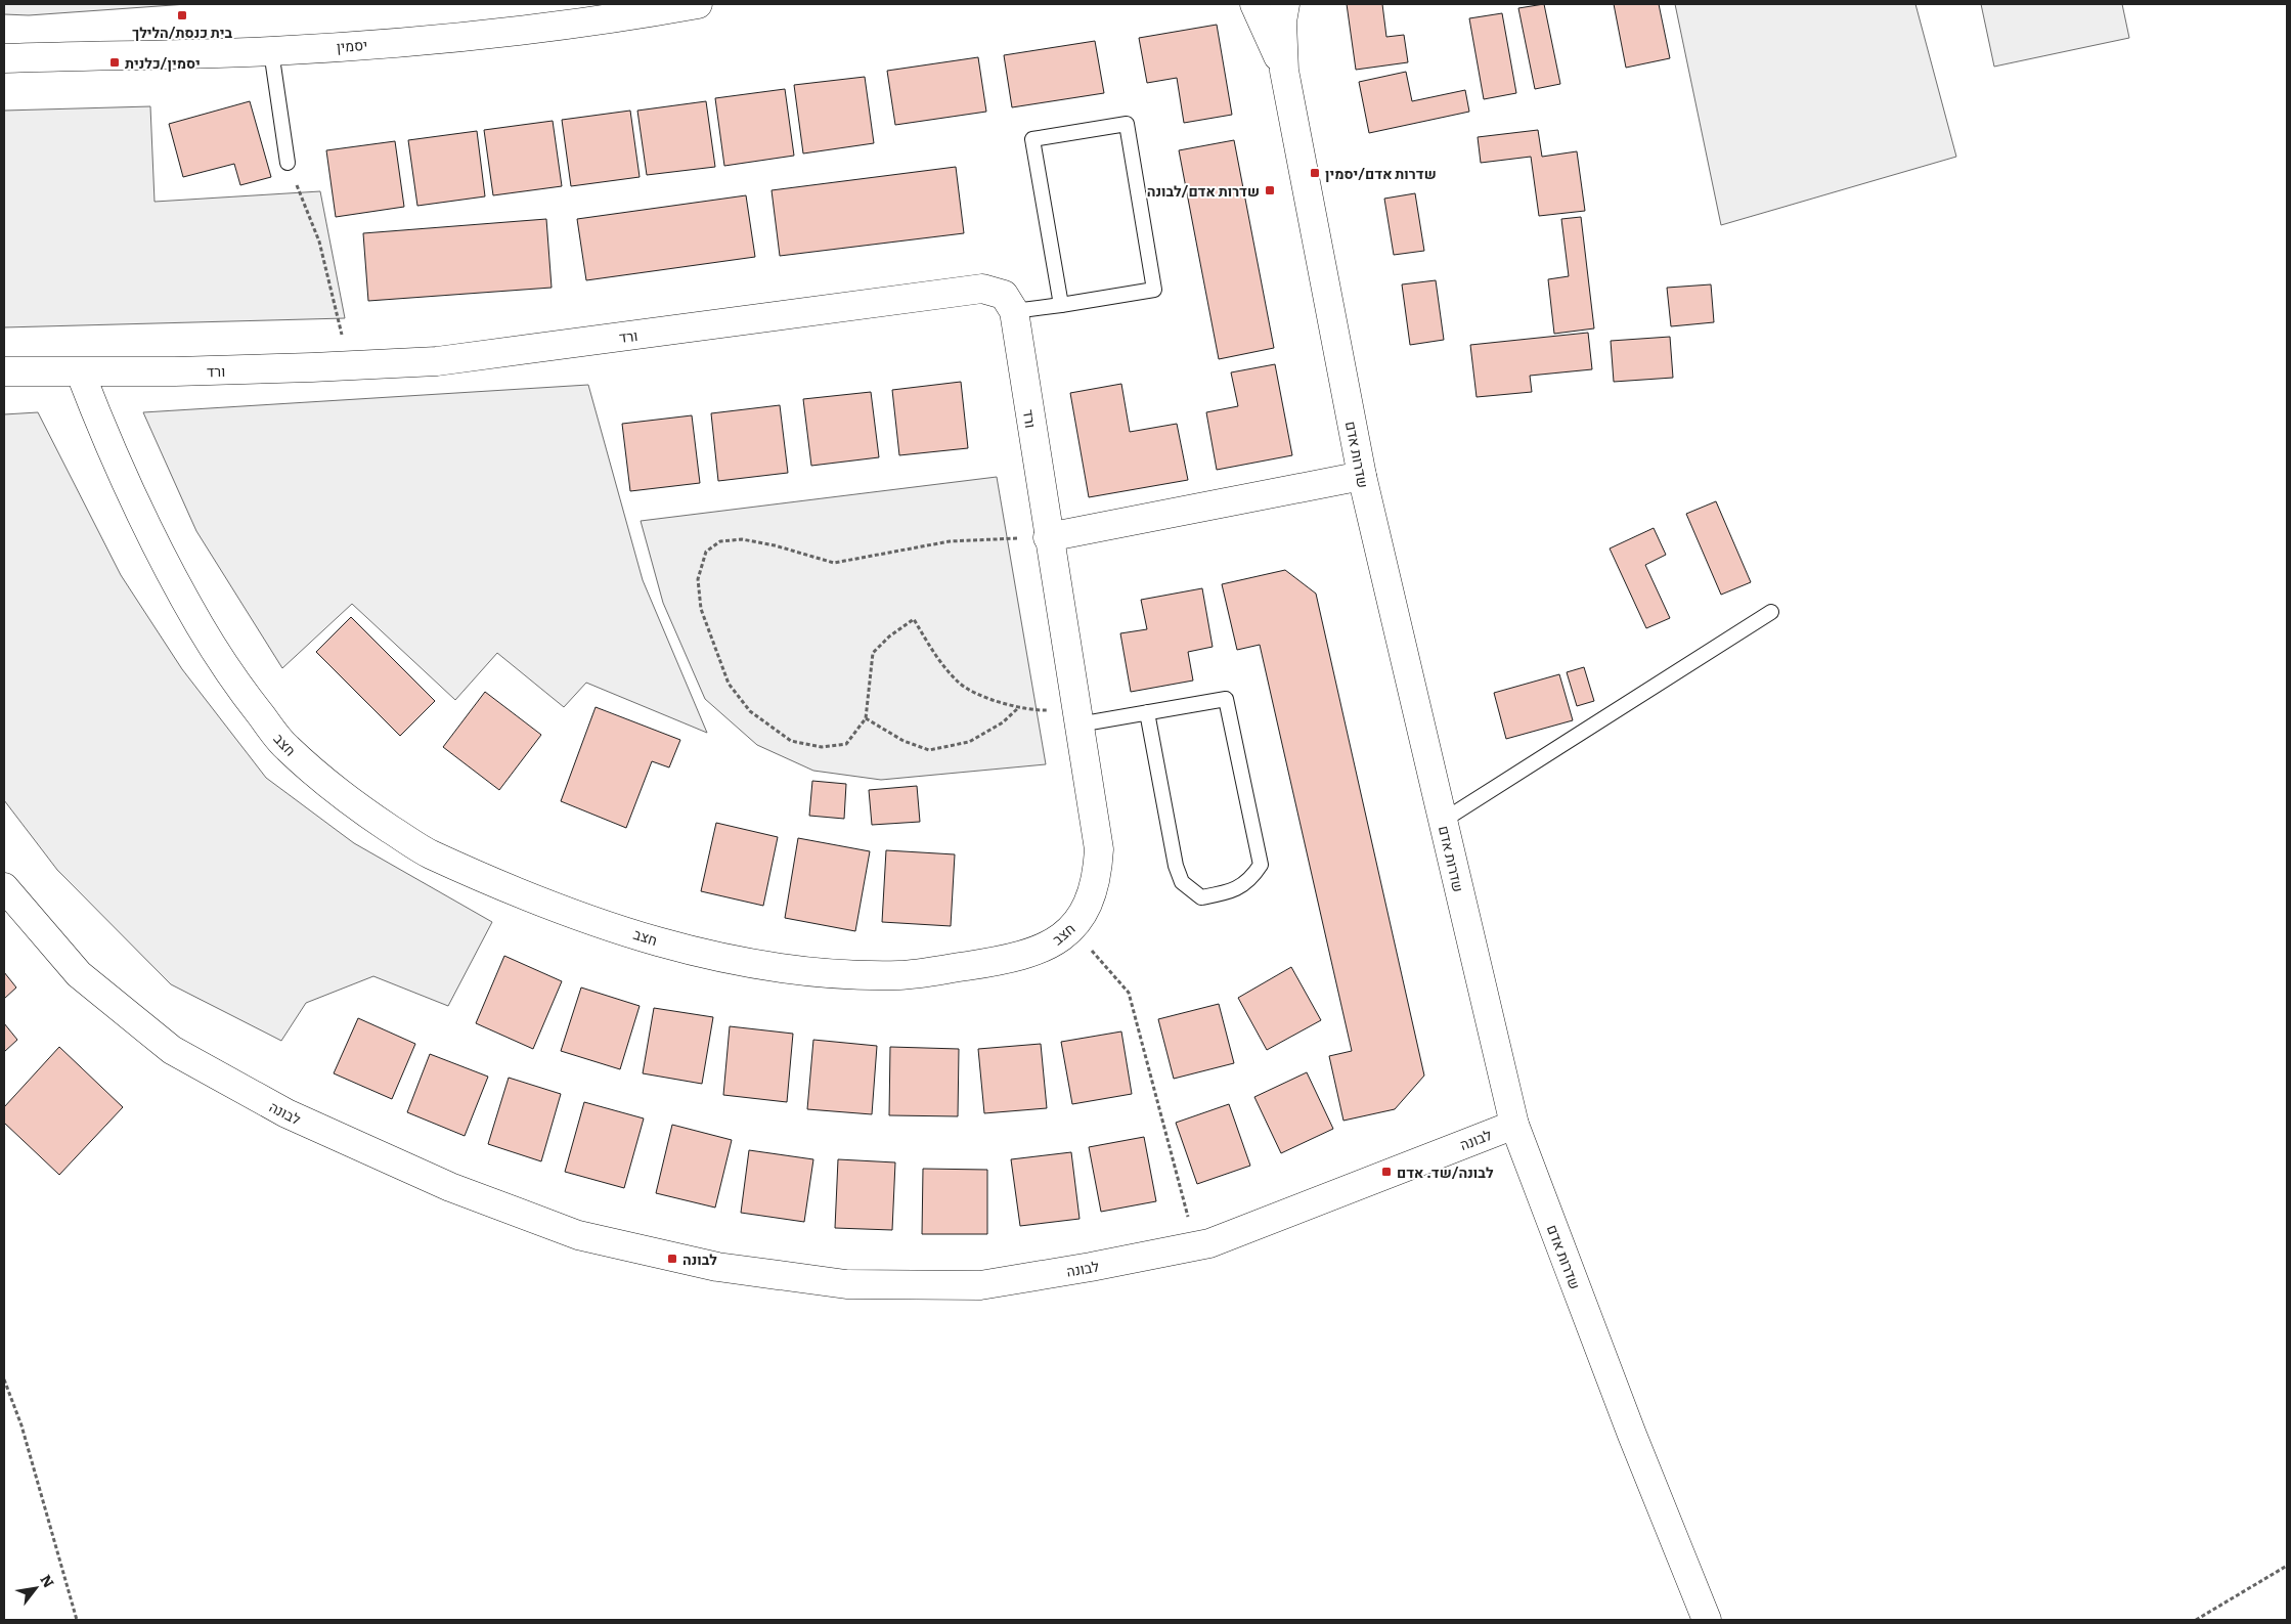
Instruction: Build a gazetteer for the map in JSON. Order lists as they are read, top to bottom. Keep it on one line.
{"streets":{"street":["יסמין","ורד","שדרות אדם","חצב","לבונה"]},"crossings":[["ורד","חצב"],["שדרות אדם","לבונה"]],"places":{"transit":["בית כנסת/הלילך","יסמין/כלנית","שדרות אדם/יסמין","שדרות אדם/לבונה","לבונה/שד. אדם","לבונה"]},"north":"top right"}
